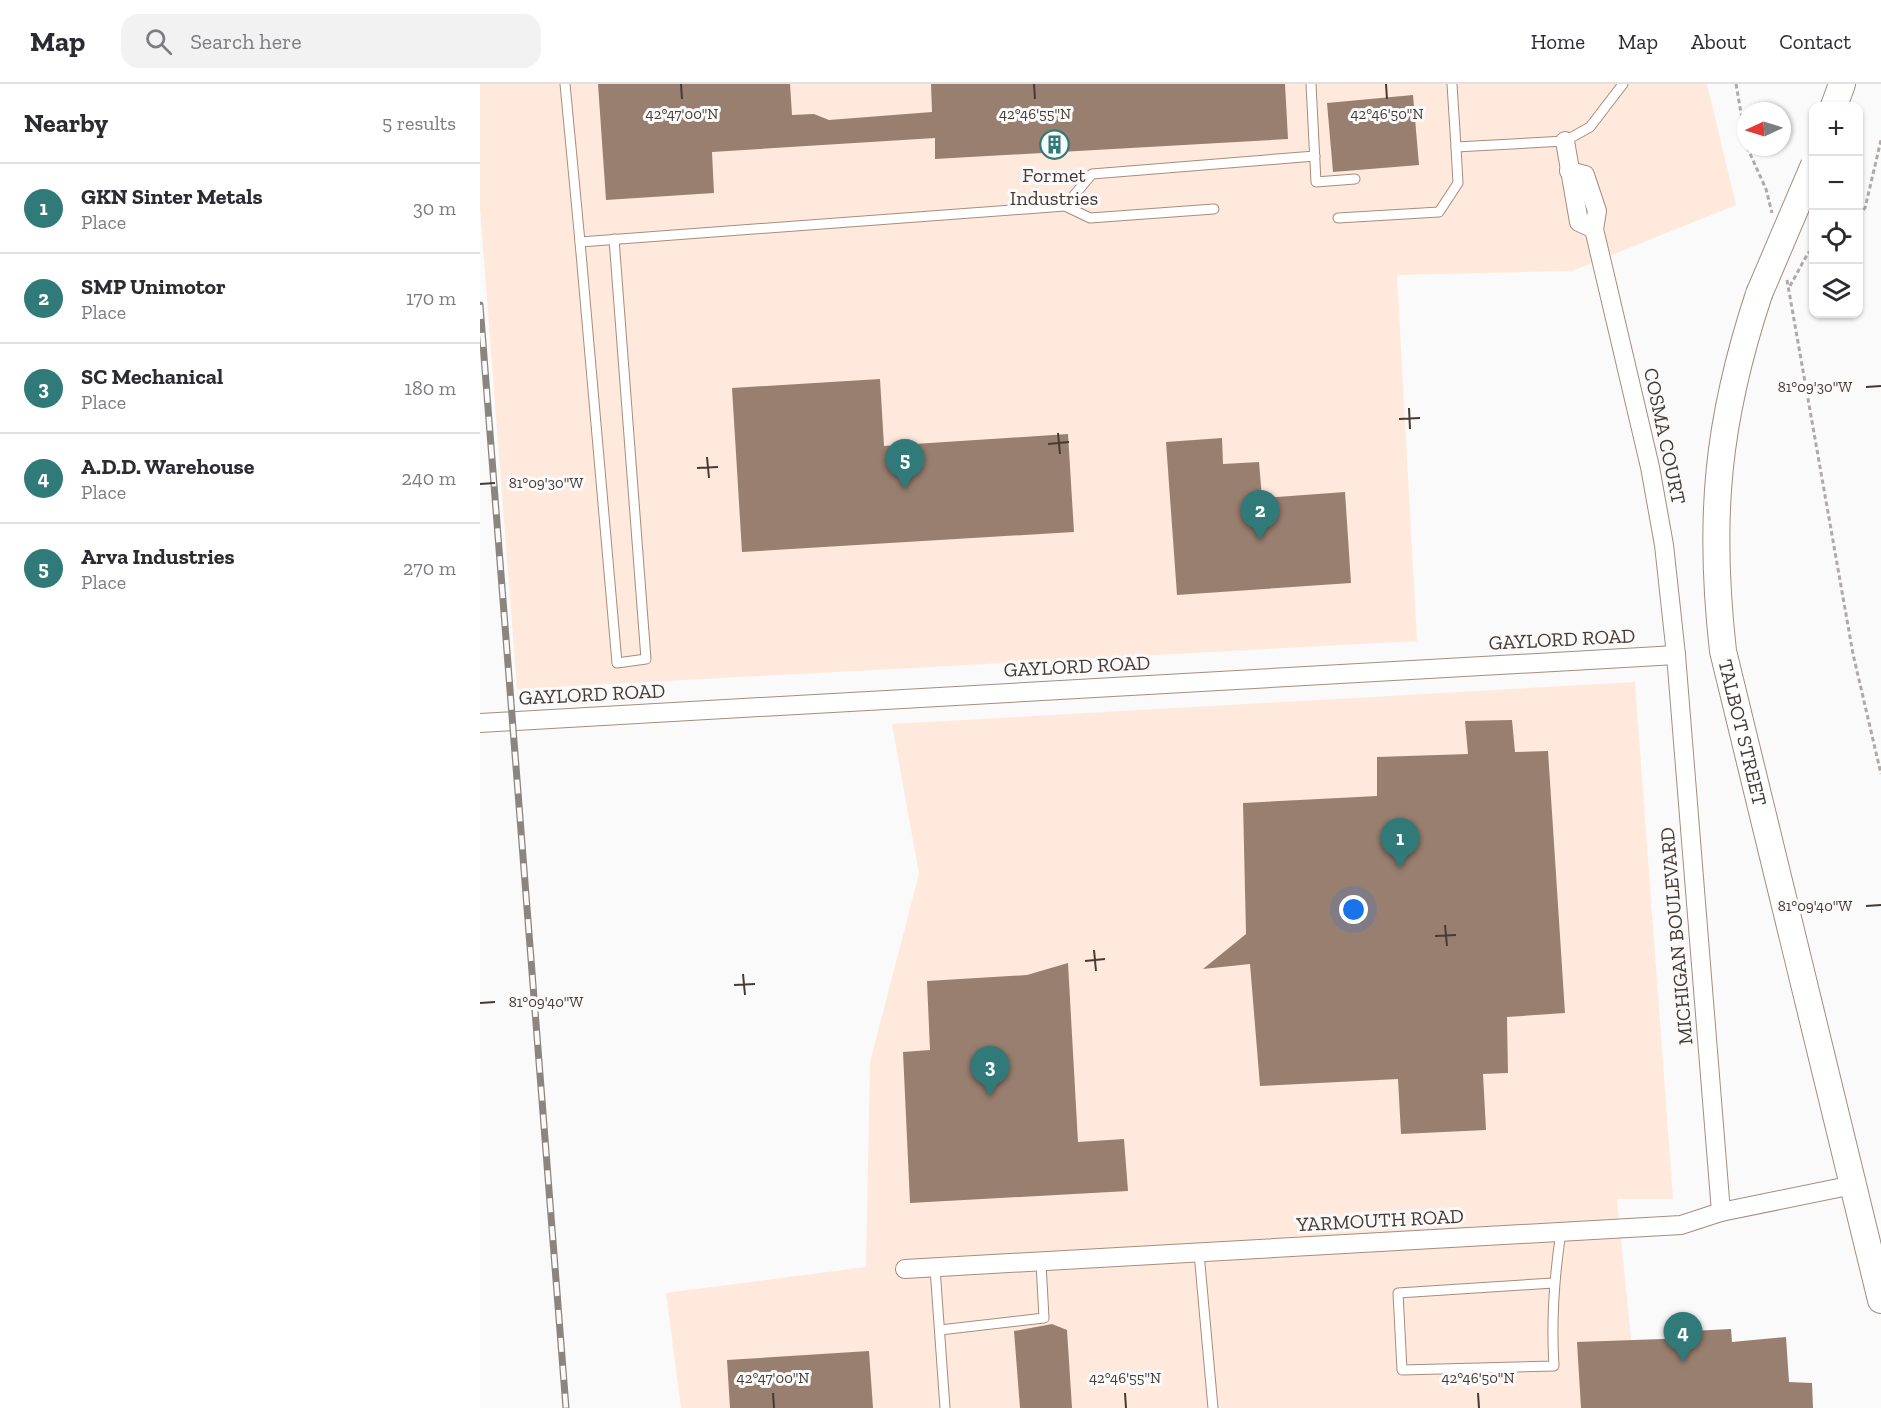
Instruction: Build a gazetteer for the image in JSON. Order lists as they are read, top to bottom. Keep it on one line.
{"streets":{"main road":["TALBOT STREET"],"street":["COSMA COURT","GAYLORD ROAD","MICHIGAN BOULEVARD","YARMOUTH ROAD"]},"crossings":[["COSMA COURT","GAYLORD ROAD"],["COSMA COURT","MICHIGAN BOULEVARD"],["GAYLORD ROAD","MICHIGAN BOULEVARD"],["TALBOT STREET","YARMOUTH ROAD"],["MICHIGAN BOULEVARD","YARMOUTH ROAD"]],"places":{"building":["Formet Industries"]},"north":"left","page":{"header":"Map","search":"Search here","nav":["Home","Map","About","Contact"],"heading":["Nearby","5 results"],"map_buttons":["+","−"],"list":[{"mark":"1","name":"GKN Sinter Metals","note":"Place","value":"30 m"},{"mark":"2","name":"SMP Unimotor","note":"Place","value":"170 m"},{"mark":"3","name":"SC Mechanical","note":"Place","value":"180 m"},{"mark":"4","name":"A.D.D. Warehouse","note":"Place","value":"240 m"},{"mark":"5","name":"Arva Industries","note":"Place","value":"270 m"}],"pins":["5","2","1","3","4"]},"coordinates":["42°47'00\"N","42°46'55\"N","42°46'50\"N","81°09'30\"W","81°09'40\"W"]}
